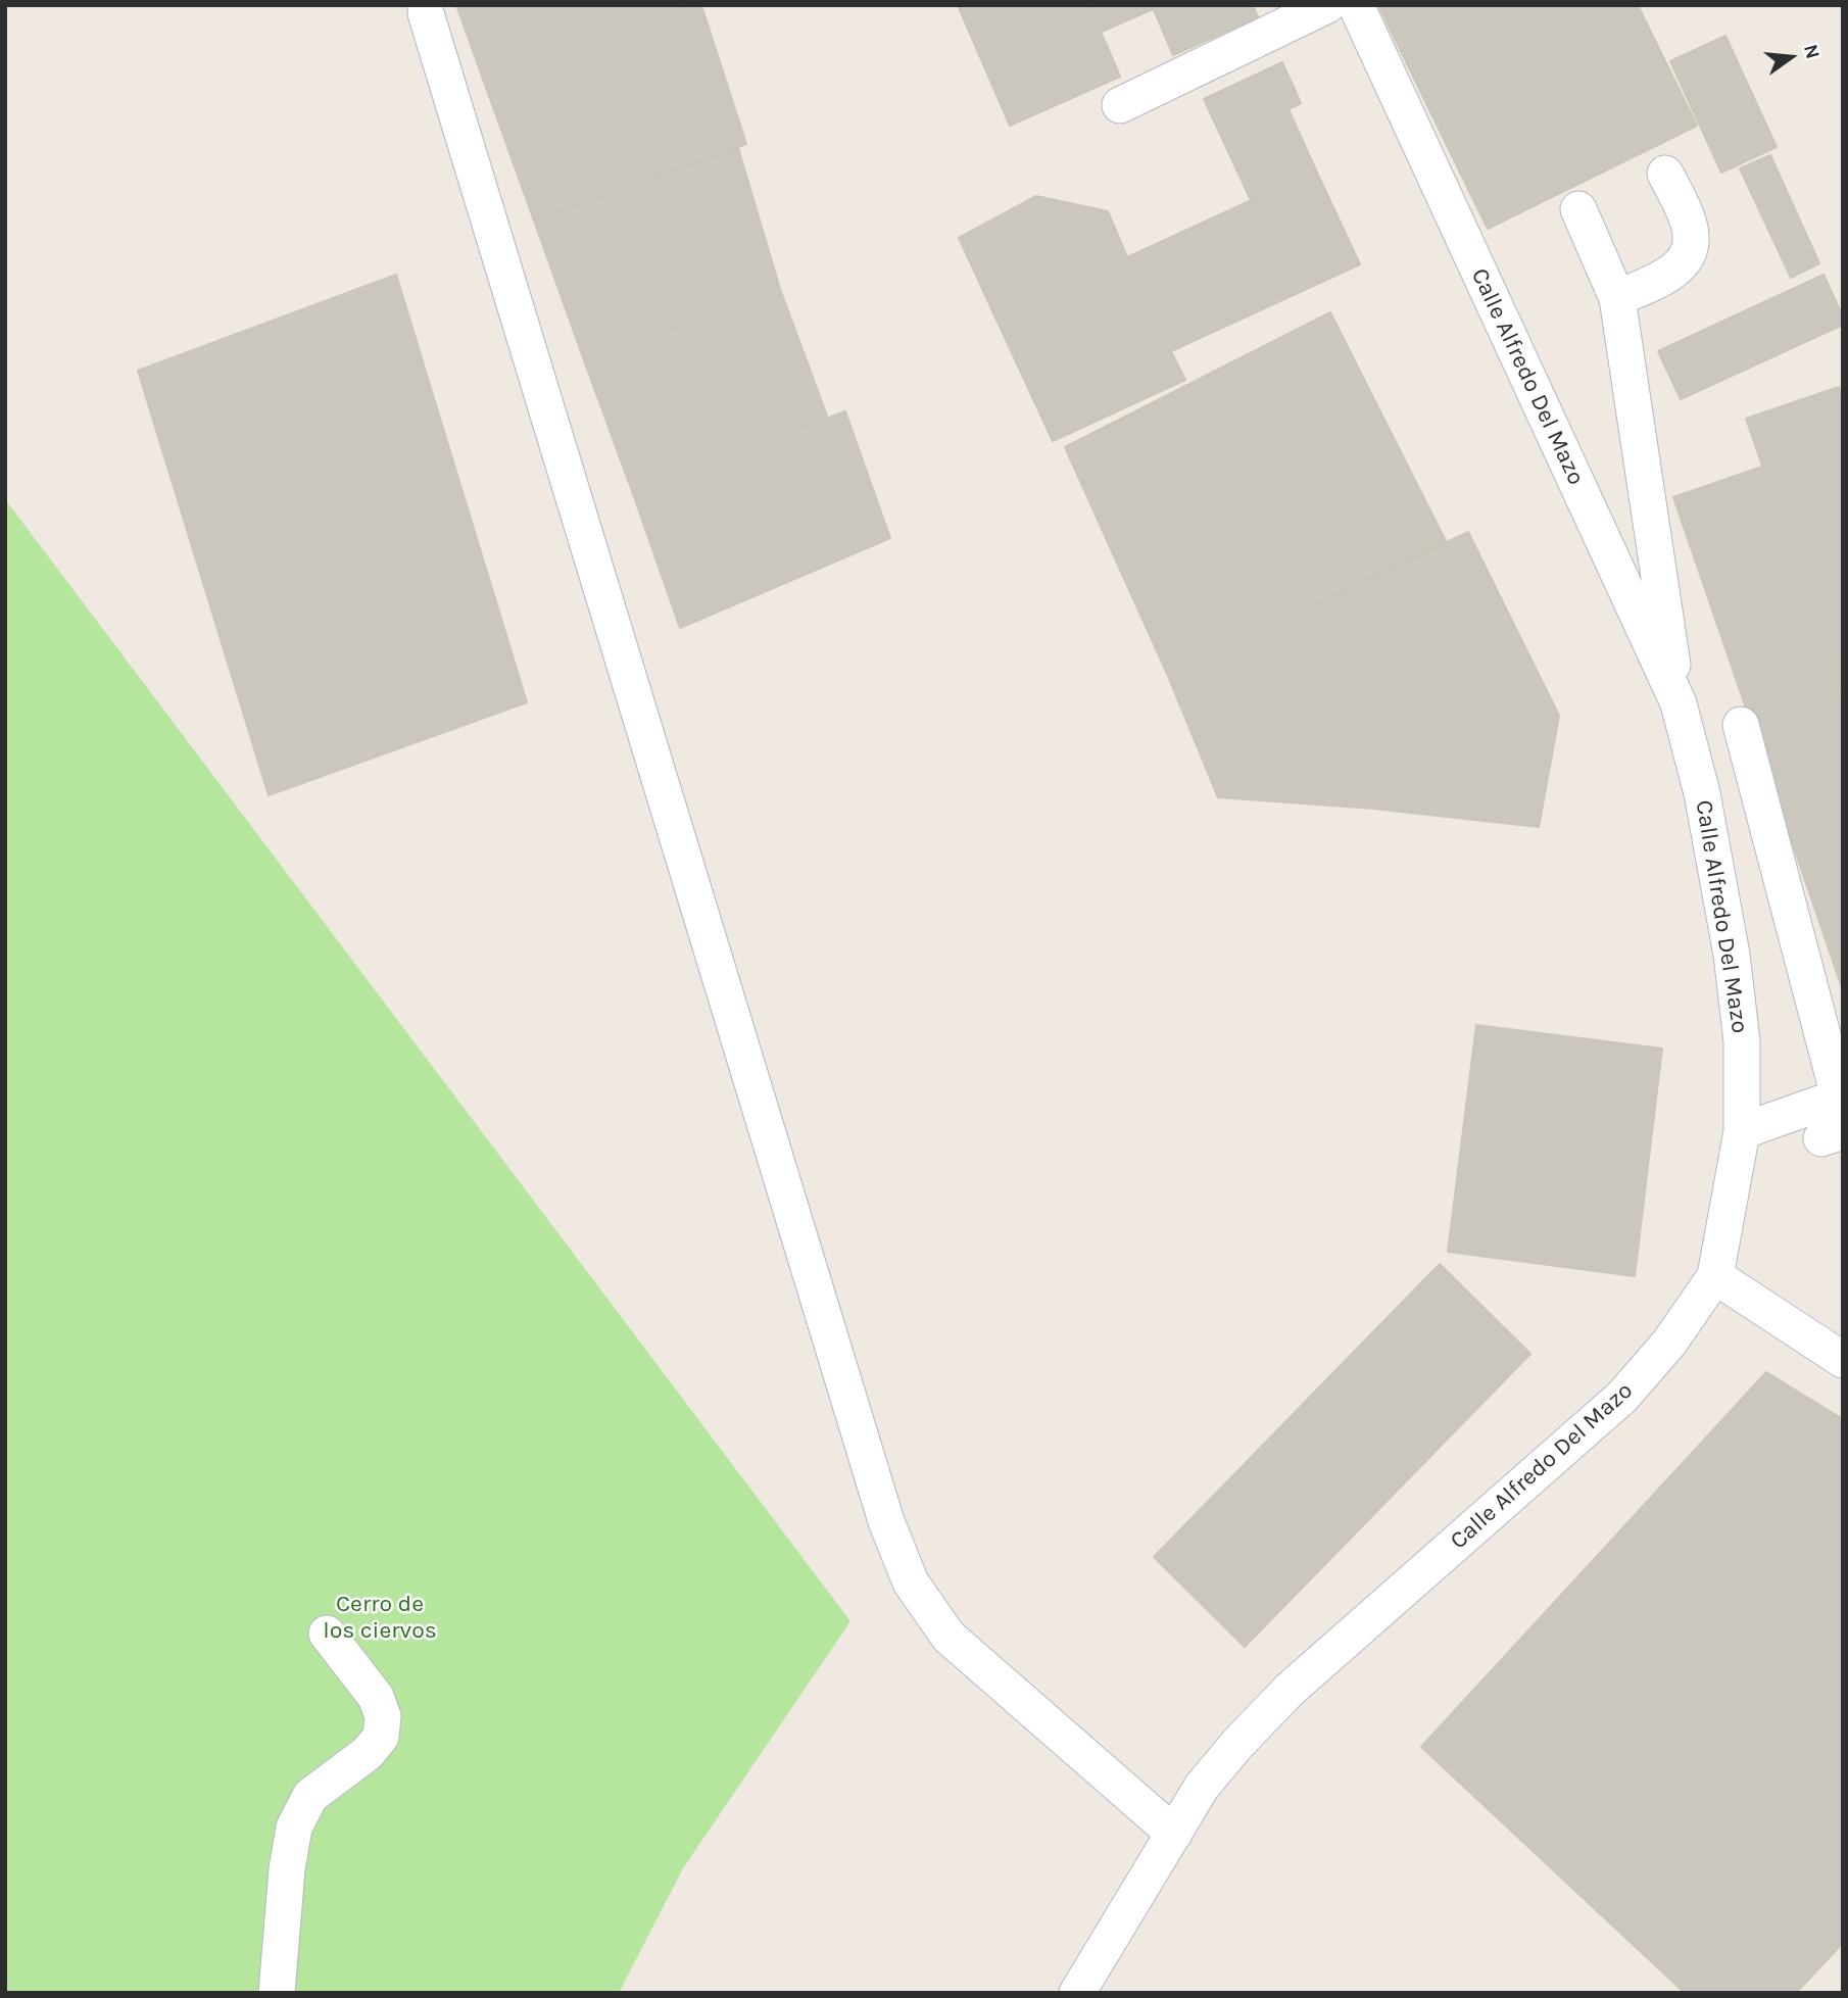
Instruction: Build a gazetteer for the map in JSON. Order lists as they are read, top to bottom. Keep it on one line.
{"streets":{"street":["Calle Alfredo Del Mazo"]},"parks":["Cerro de los ciervos"],"north":"right"}
